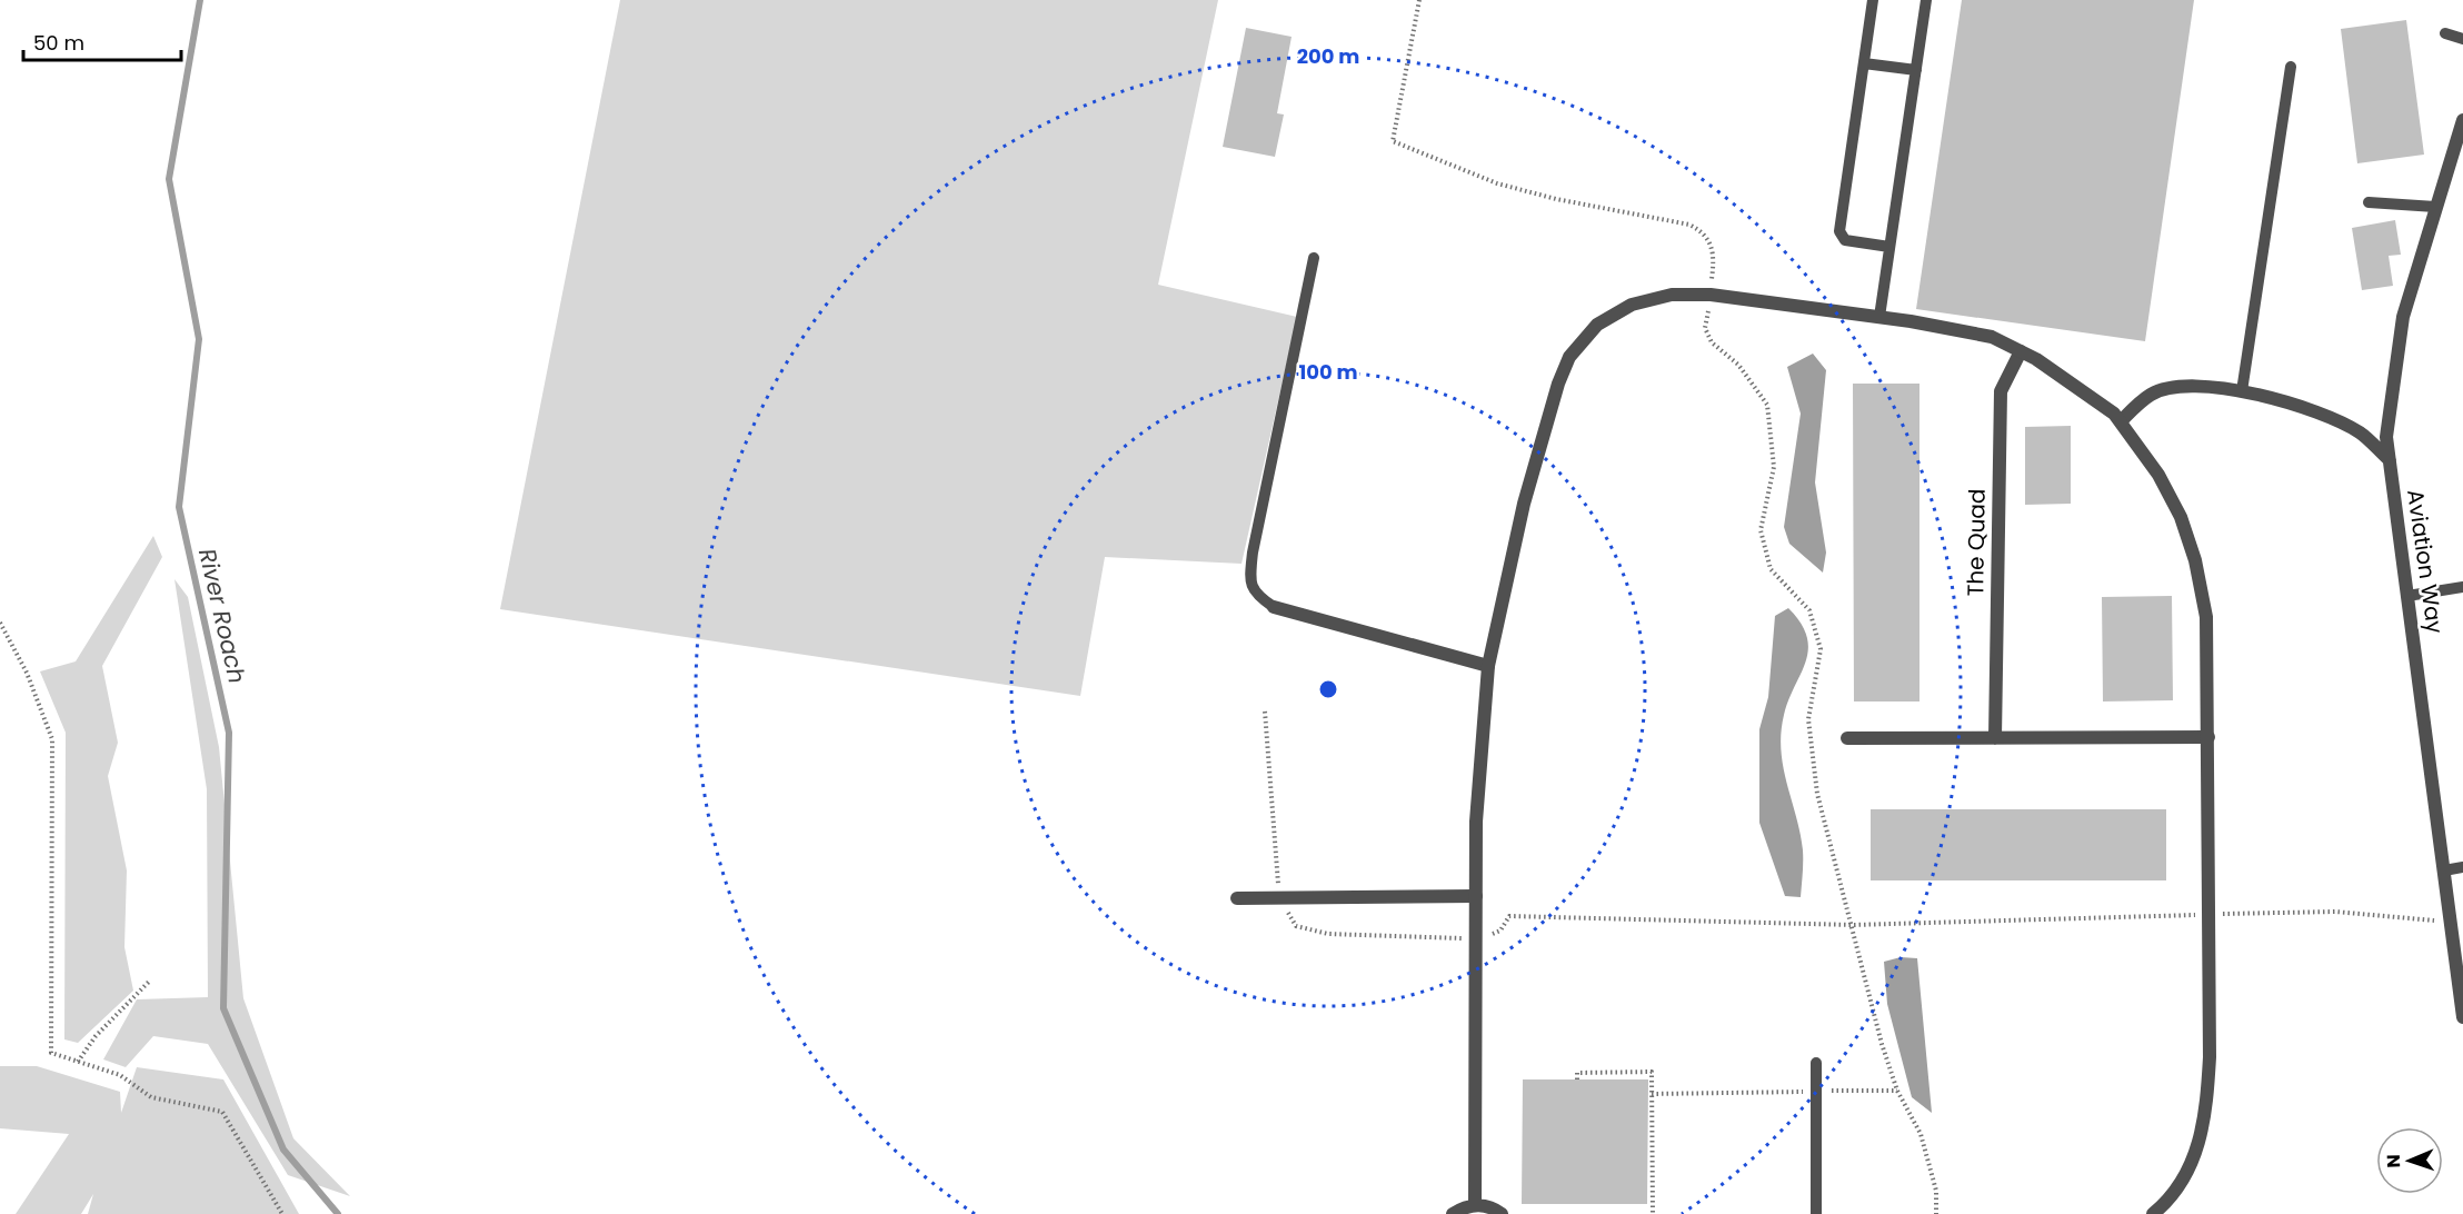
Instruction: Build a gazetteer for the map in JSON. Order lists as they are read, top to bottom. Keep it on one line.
{"streets":{"street":["The Quad","Aviation Way"]},"water":["River Roach"],"scale_bar":"50 m","north":"left","rings":["200 m","100 m"]}
